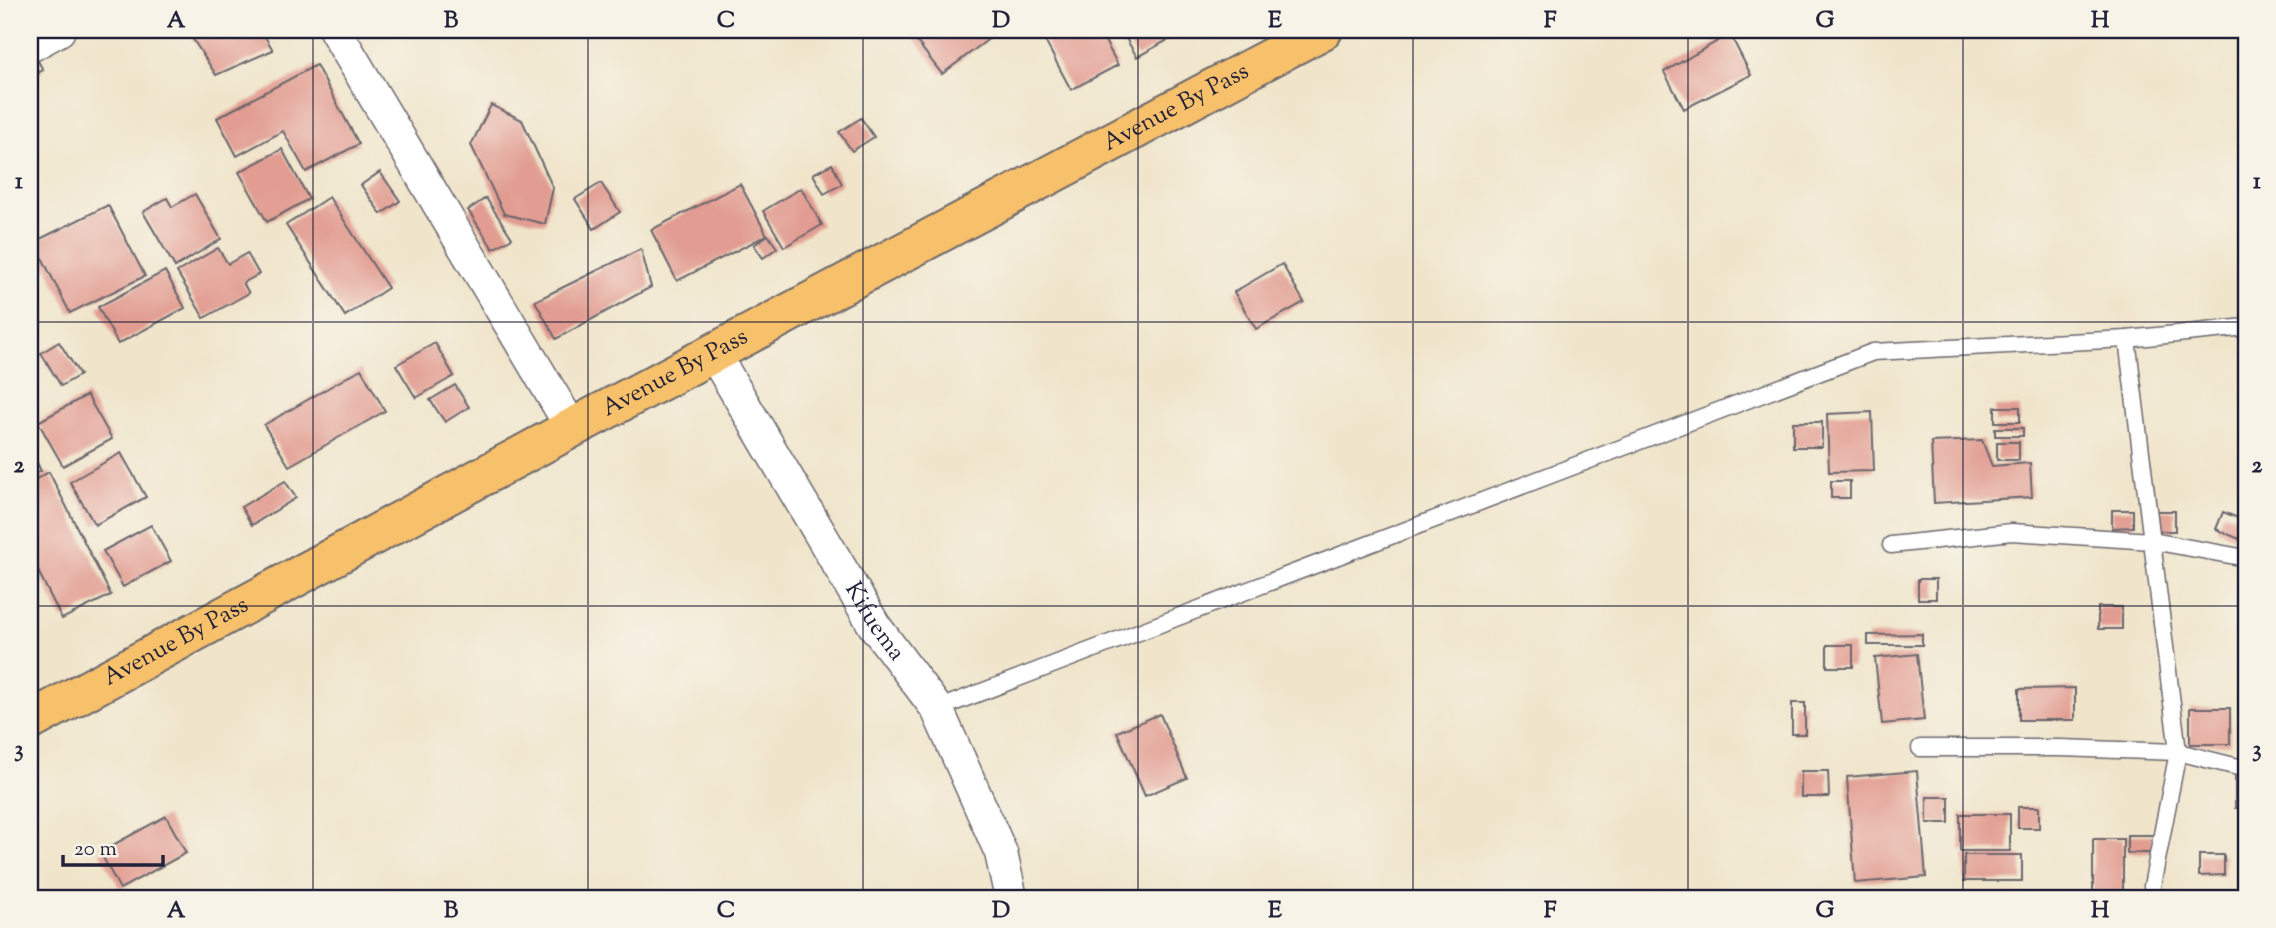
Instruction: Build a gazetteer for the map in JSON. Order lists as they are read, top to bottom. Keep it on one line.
{"streets":{"highway":["Avenue By Pass"],"street":["Kifuema"]},"crossings":[["Avenue By Pass","Kifuema"]],"scale_bar":"20 m","grid":{"columns":["A","B","C","D","E","F","G","H"],"rows":["1","2","3"]}}
